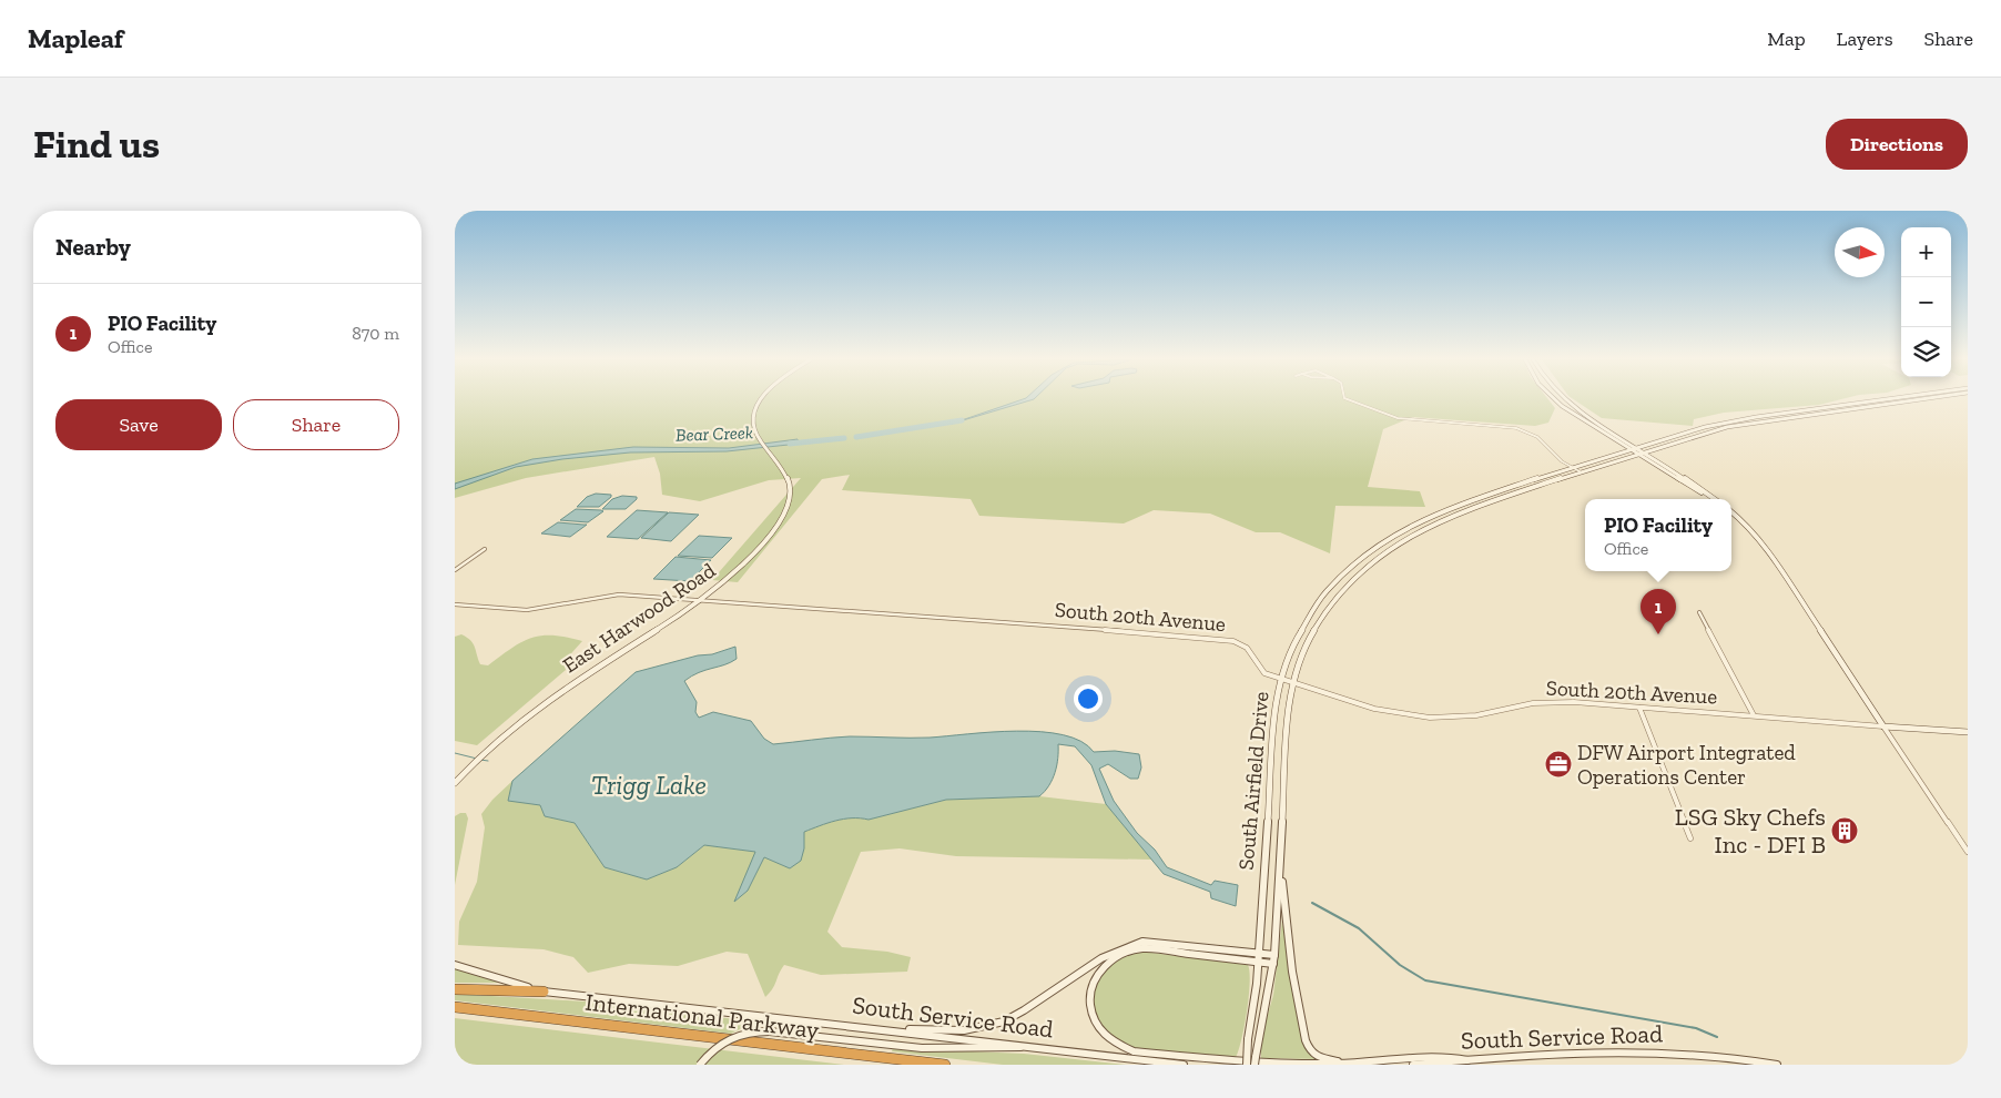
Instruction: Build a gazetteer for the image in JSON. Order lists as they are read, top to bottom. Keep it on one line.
{"streets":{"highway":["International Parkway"],"main road":["South 20th Avenue","East Harwood Road","South Airfield Drive","South Service Road"]},"crossings":[["South 20th Avenue","East Harwood Road"],["South 20th Avenue","South Airfield Drive"]],"water":["Bear Creek","Trigg Lake"],"places":{"office":["DFW Airport Integrated Operations Center"],"building":["LSG Sky Chefs Inc - DFI B"]},"north":"right","page":{"header":"Mapleaf","nav":["Map","Layers","Share"],"buttons":["Directions",["Save","Share"]],"title":"Find us","heading":"Nearby","map_buttons":["+","−"],"list":[{"mark":"1","name":"PIO Facility","note":"Office","value":"870 m"}],"popup":["PIO Facility","Office"],"pins":"1"}}
